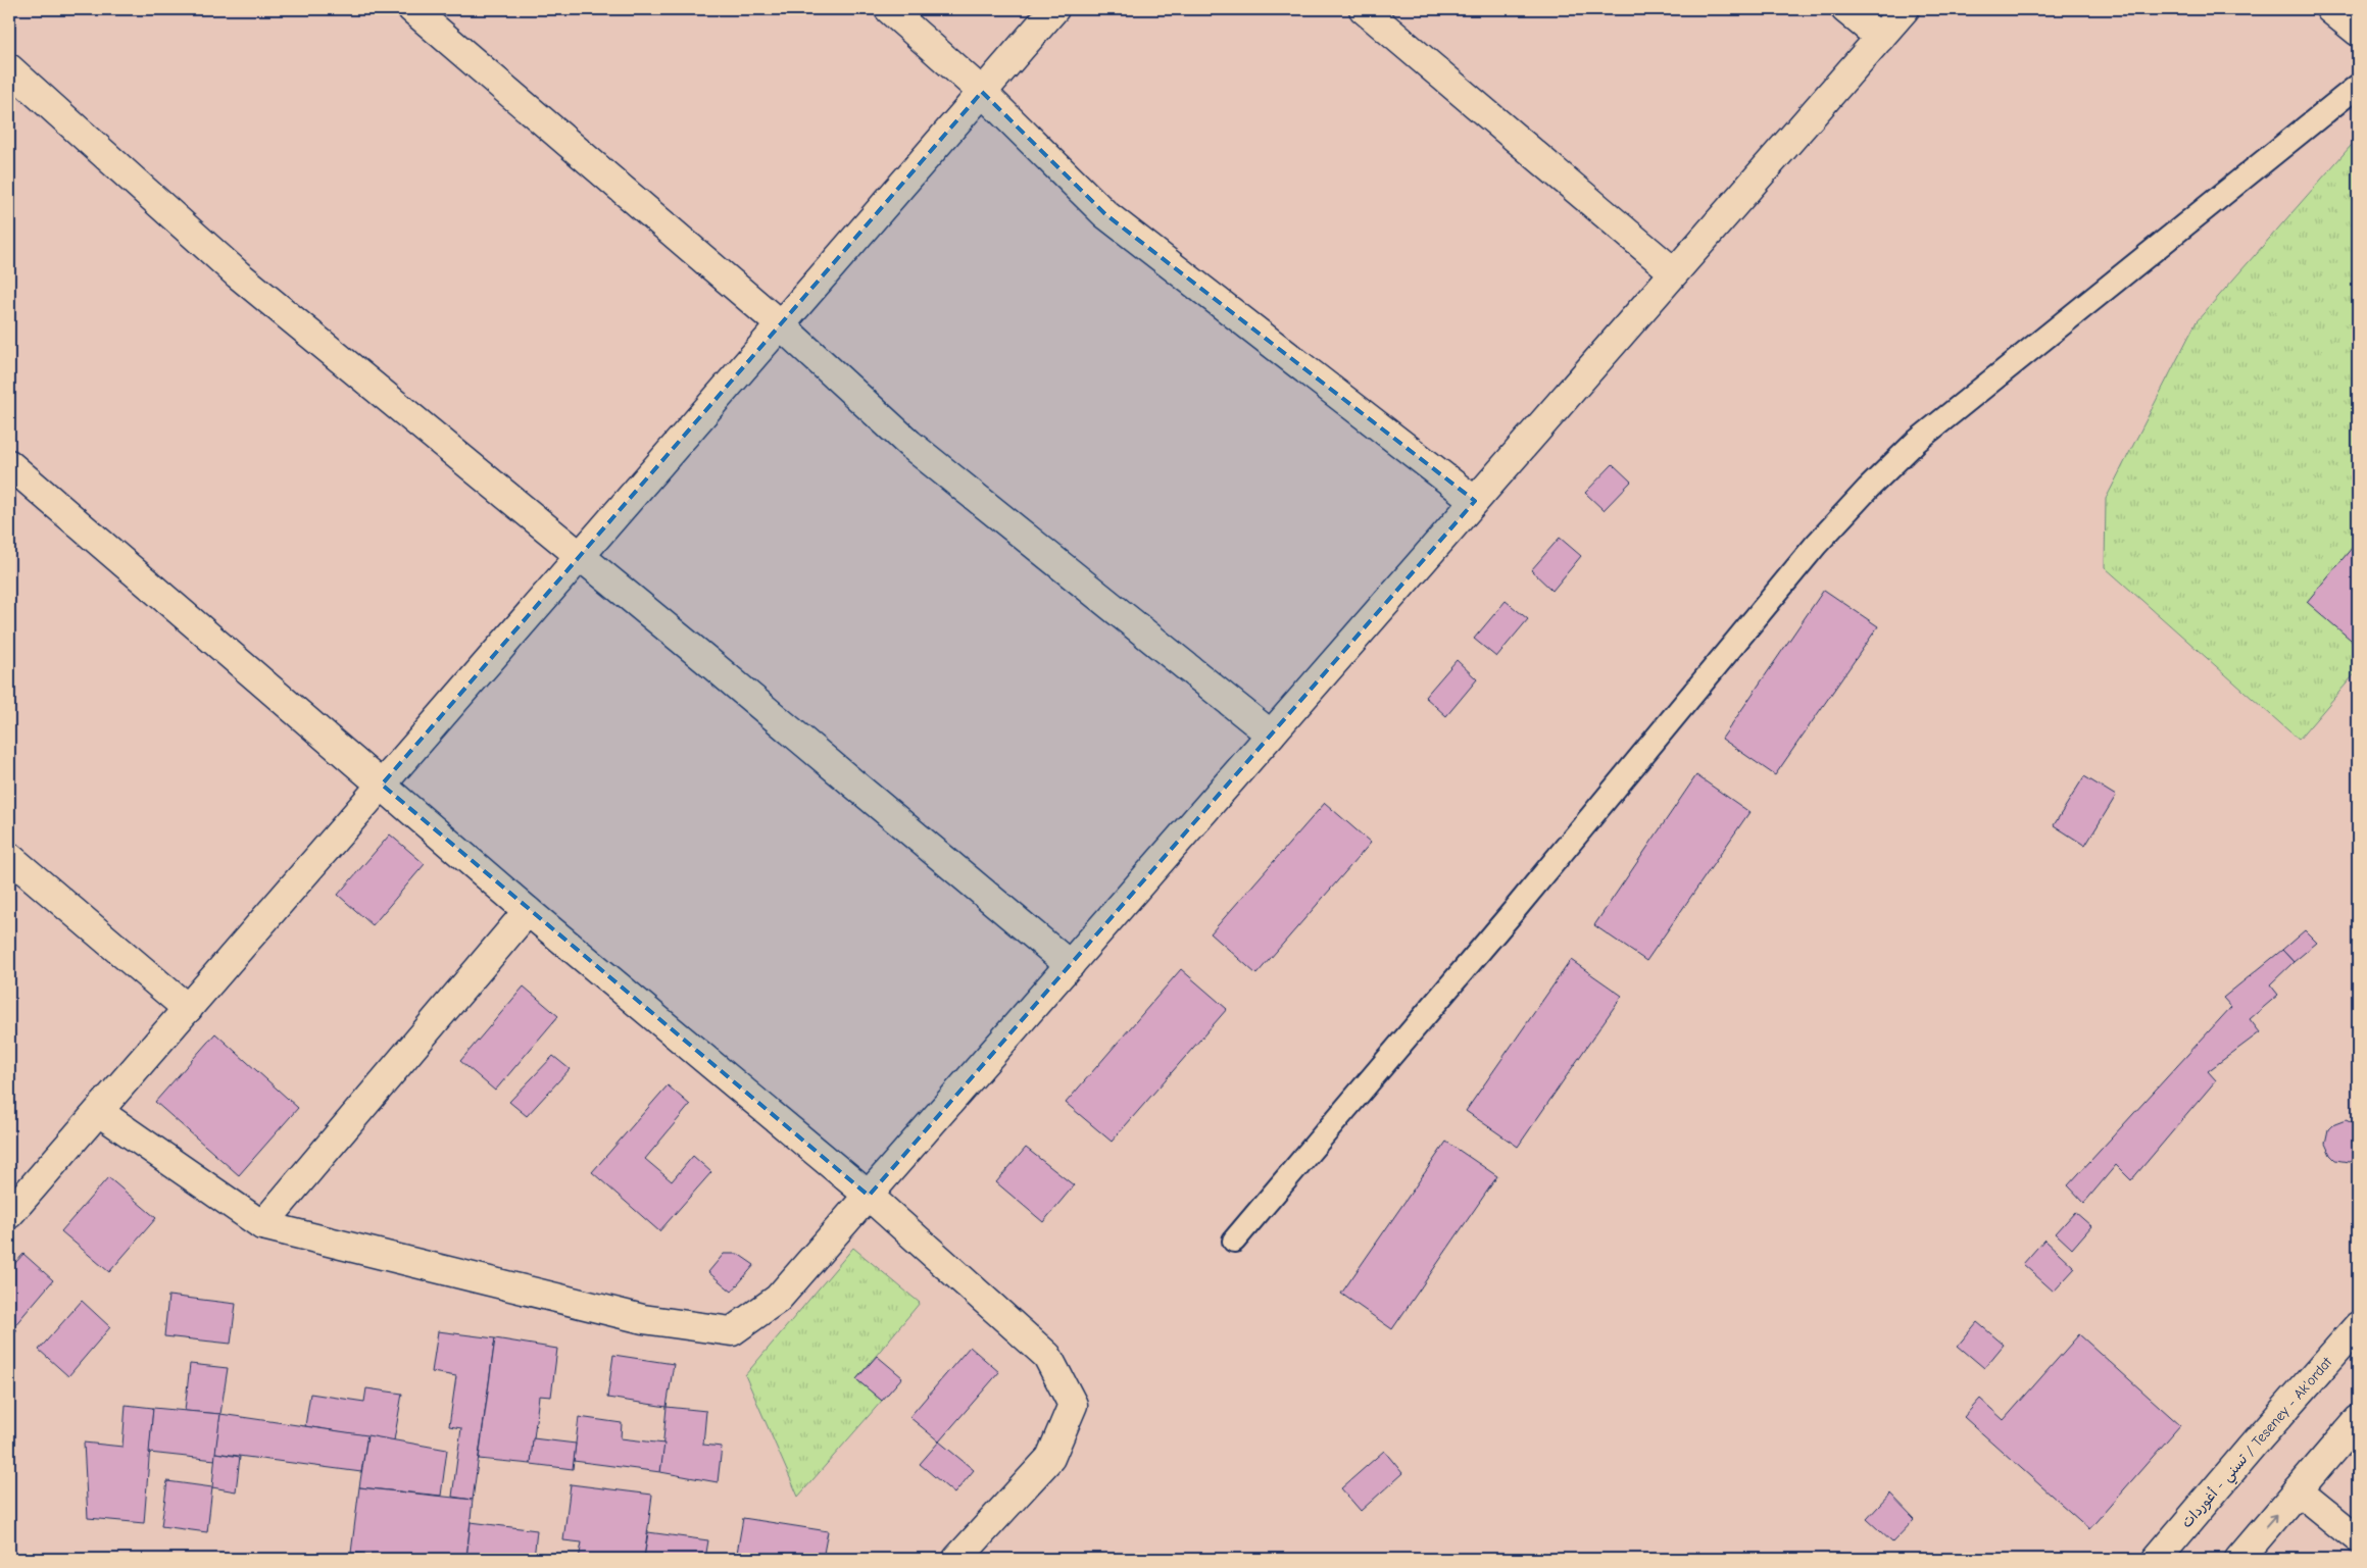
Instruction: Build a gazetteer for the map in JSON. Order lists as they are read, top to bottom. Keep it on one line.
{"streets":{"street":["تسني - أغوردات / Teseney - Ak'ordat"]}}
